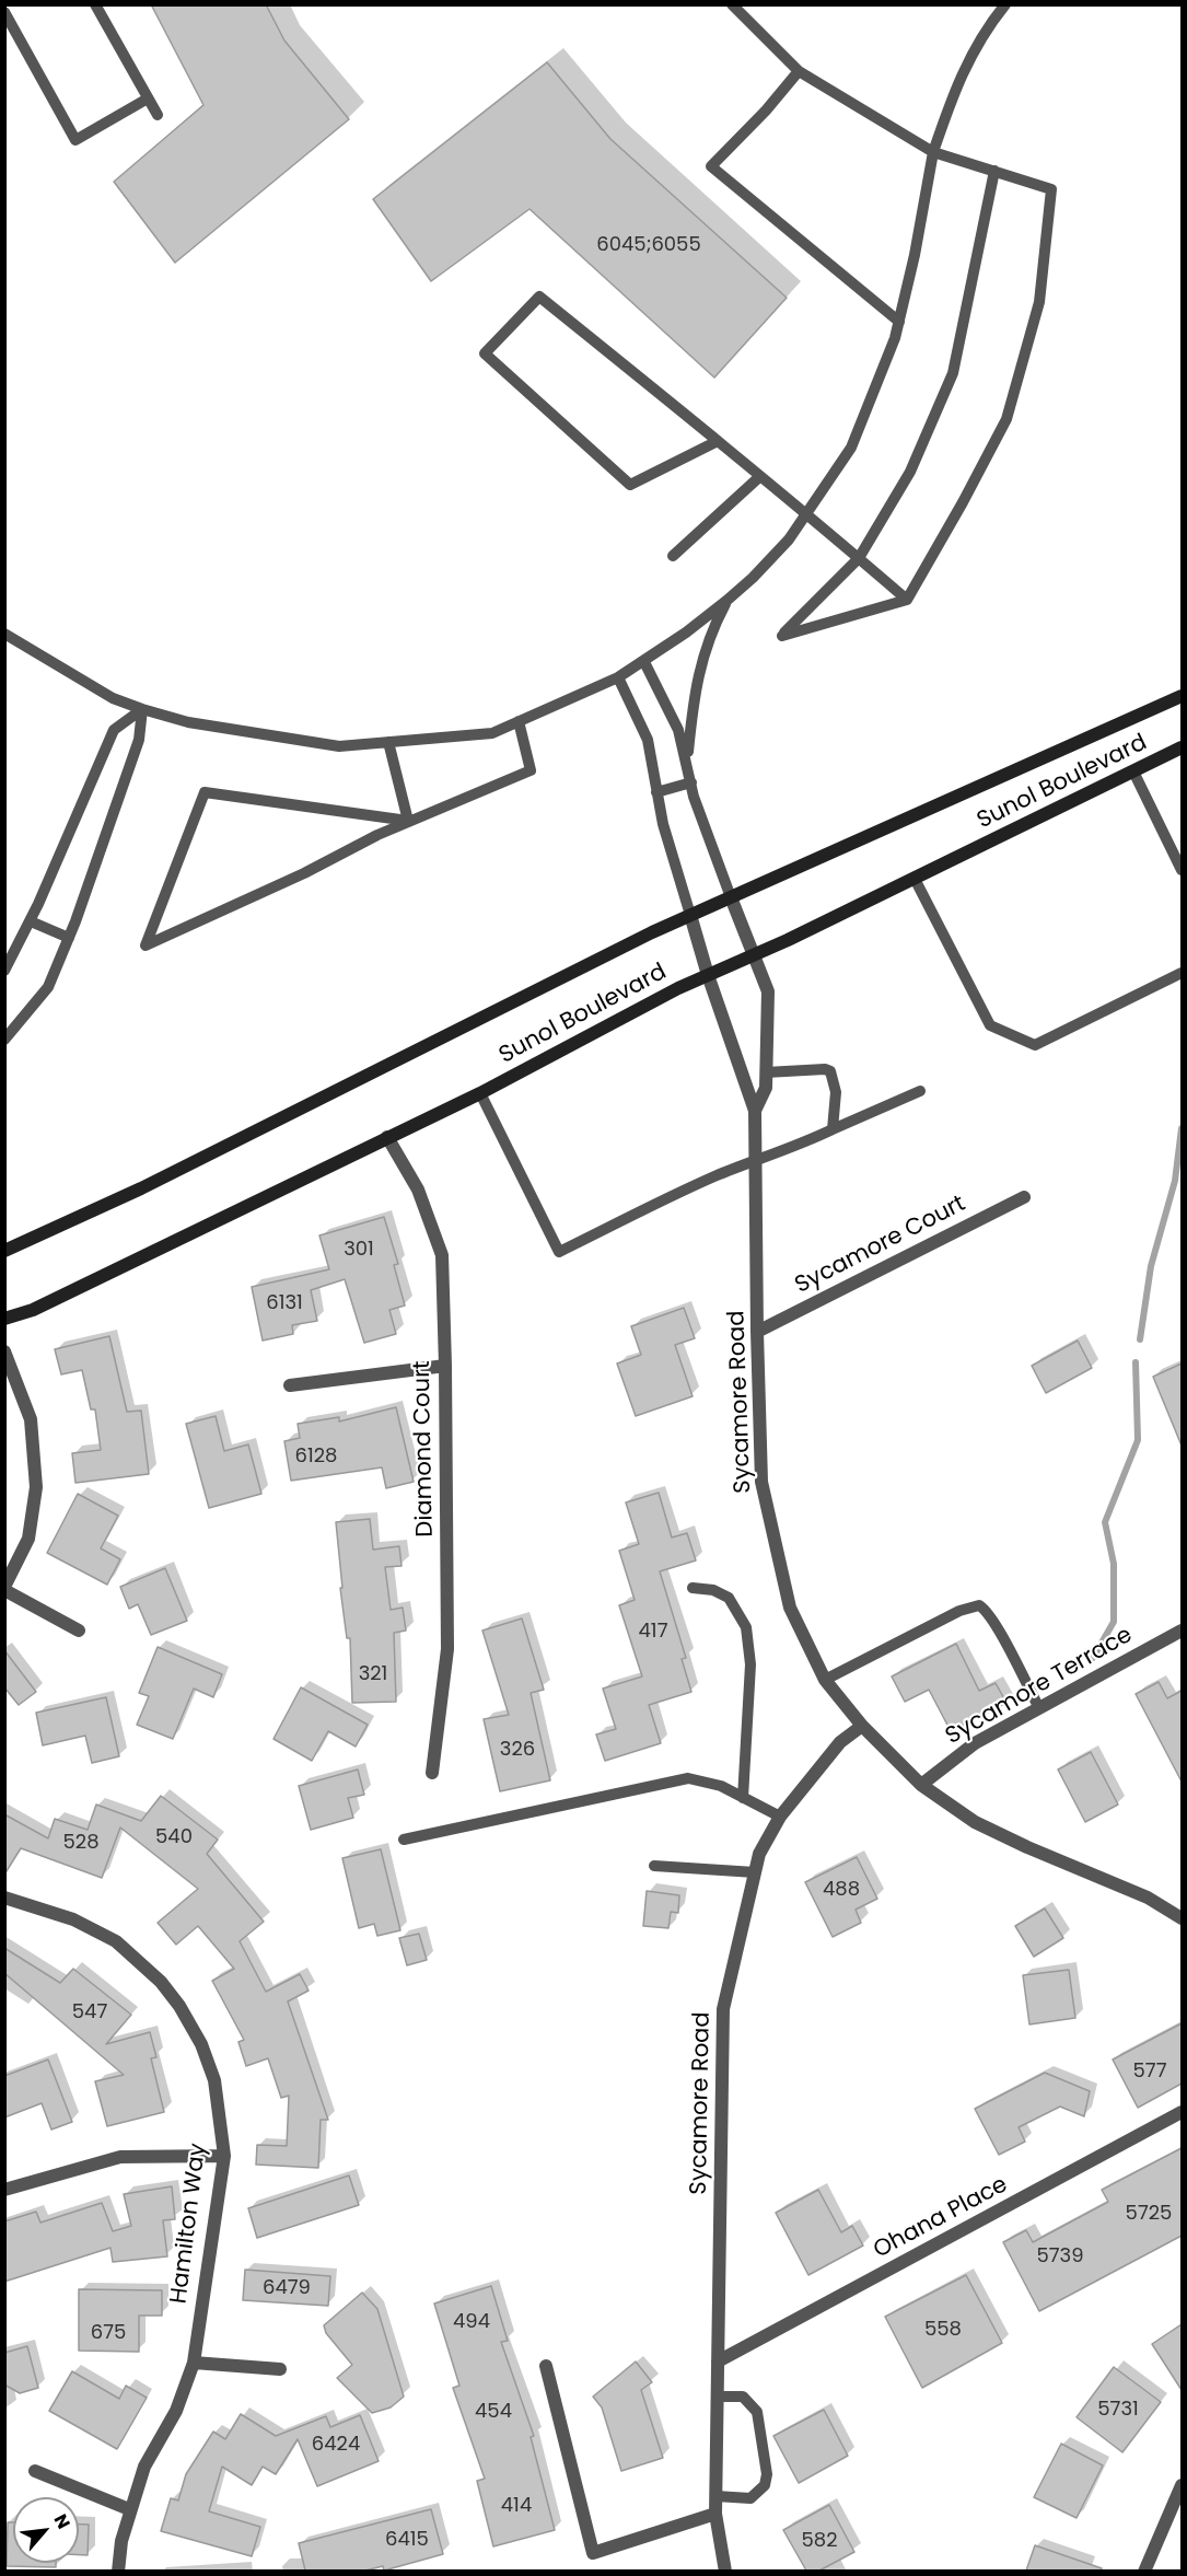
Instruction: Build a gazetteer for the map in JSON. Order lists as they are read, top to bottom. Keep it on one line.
{"streets":{"main road":["Sunol Boulevard"],"street":["Sycamore Court","Sycamore Road","Diamond Court","Sycamore Terrace","Ohana Place","Hamilton Way"]},"crossings":[["Sunol Boulevard","Sycamore Road"],["Sunol Boulevard","Diamond Court"],["Sycamore Court","Sycamore Road"],["Sycamore Road","Ohana Place"]],"house_numbers":["6045;6055","301","6131","6128","417","321","326","540","528","488","547","577","5725","5739","6479","494","558","675","5731","454","6424","414","6415","582"],"north":"top right"}
